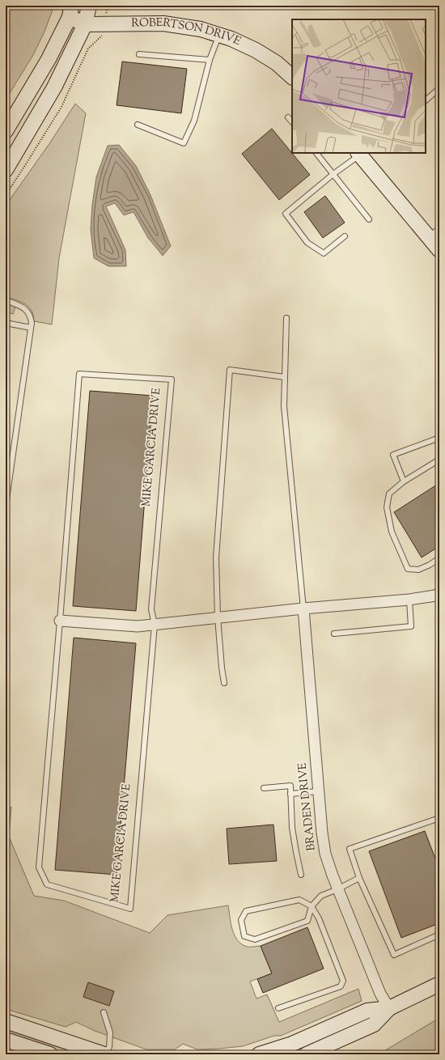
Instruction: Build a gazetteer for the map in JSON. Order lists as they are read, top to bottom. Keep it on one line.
{"streets":{"main road":["ROBERTSON DRIVE"],"street":["BRADEN DRIVE"],"lane":["MIKE GARCIA DRIVE"]}}
